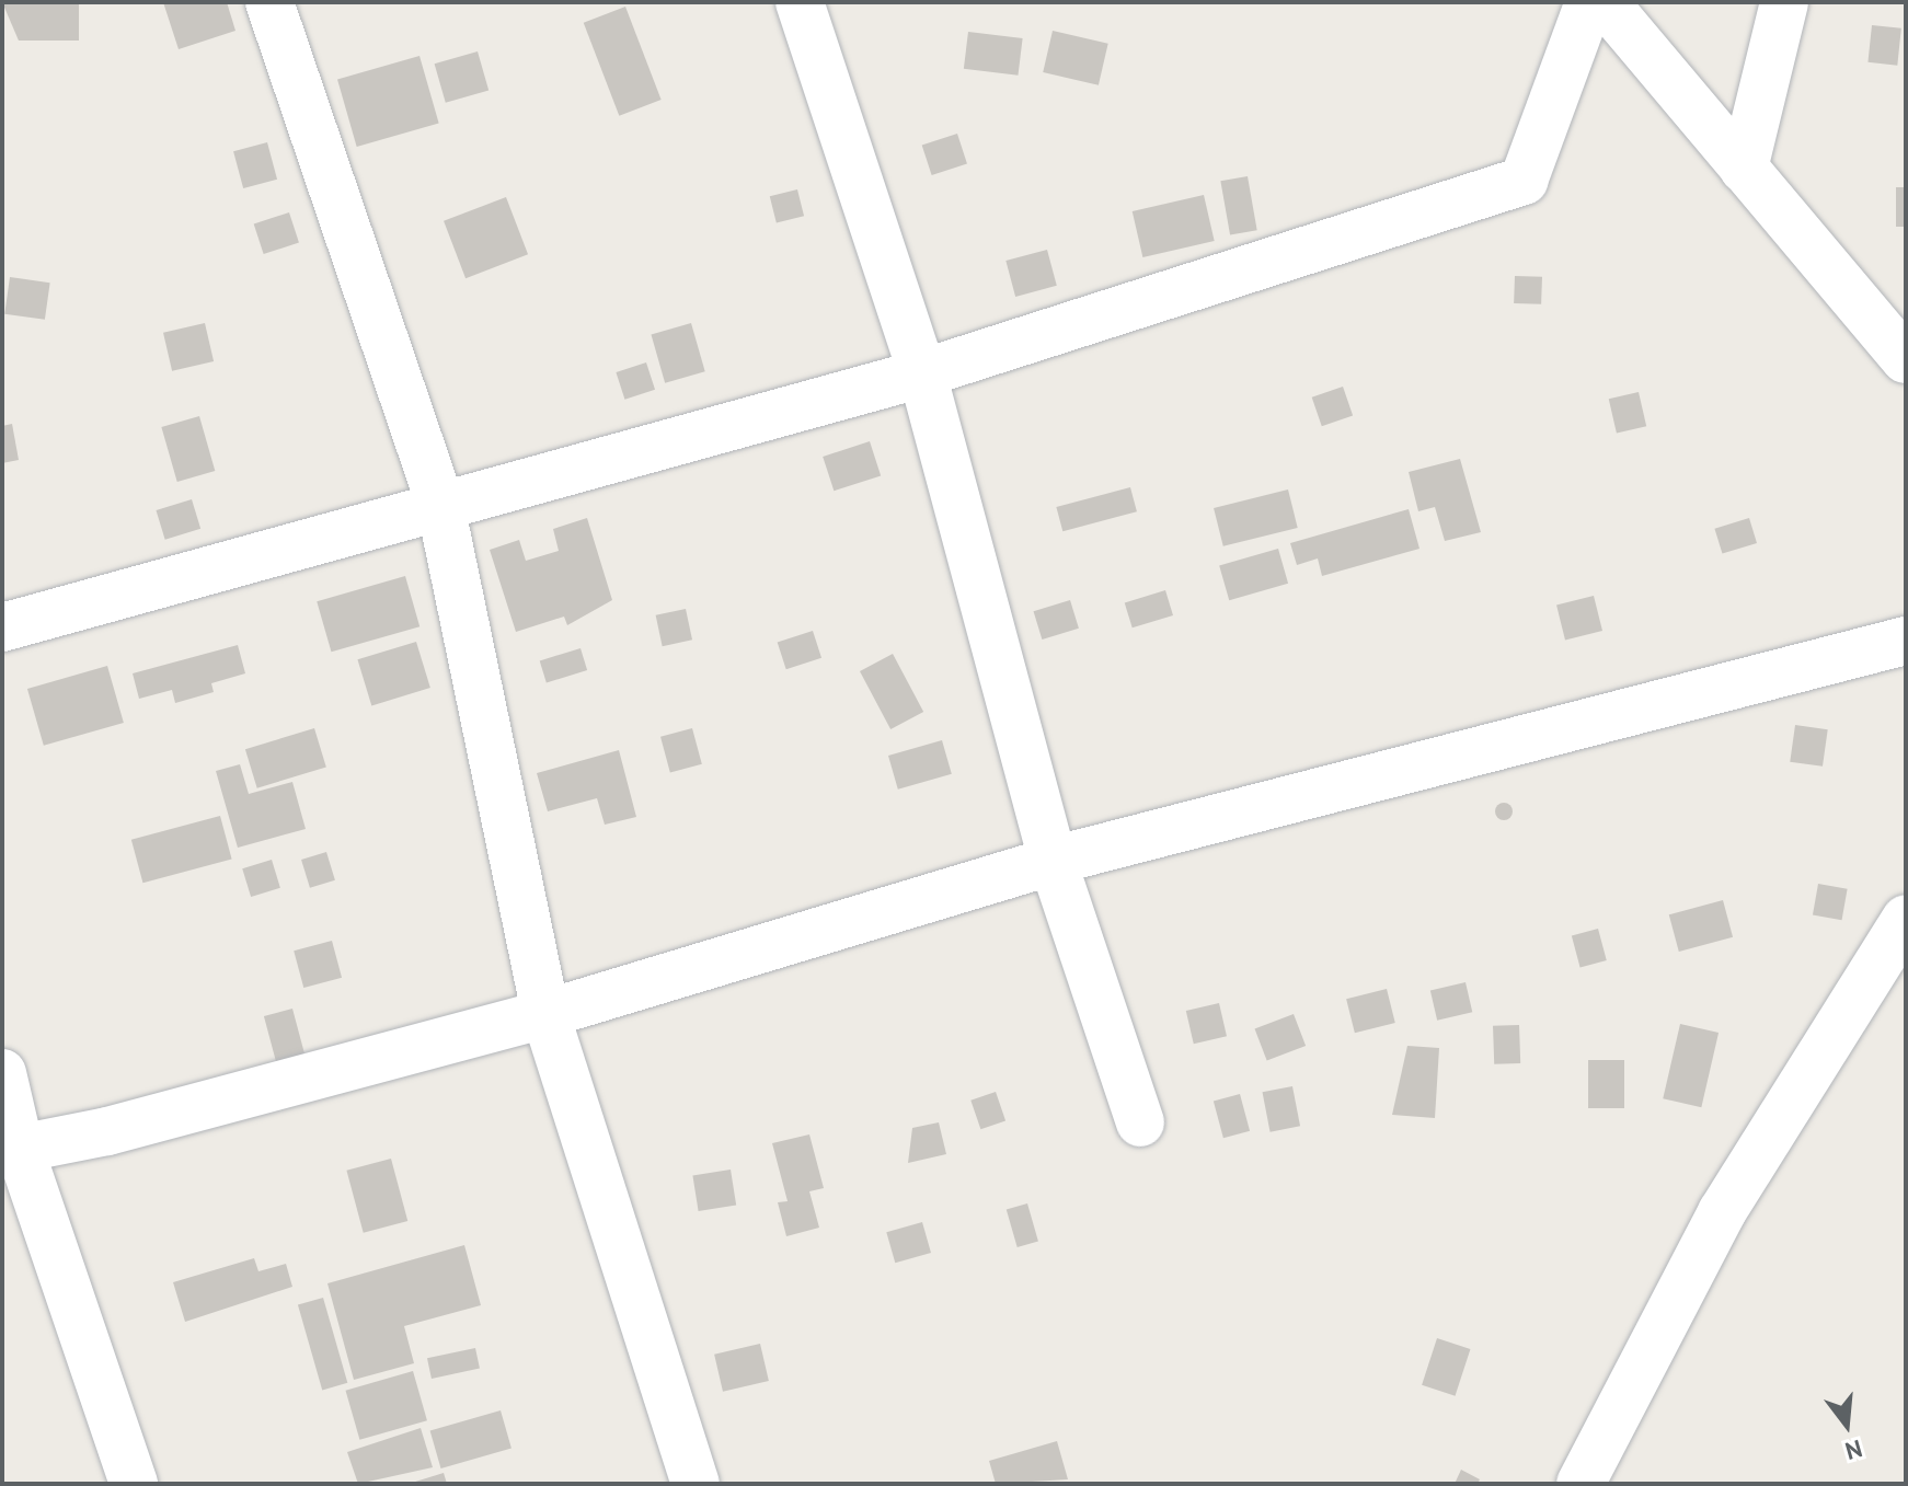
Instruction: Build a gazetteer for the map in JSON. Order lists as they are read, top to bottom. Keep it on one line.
{"north":"bottom"}
